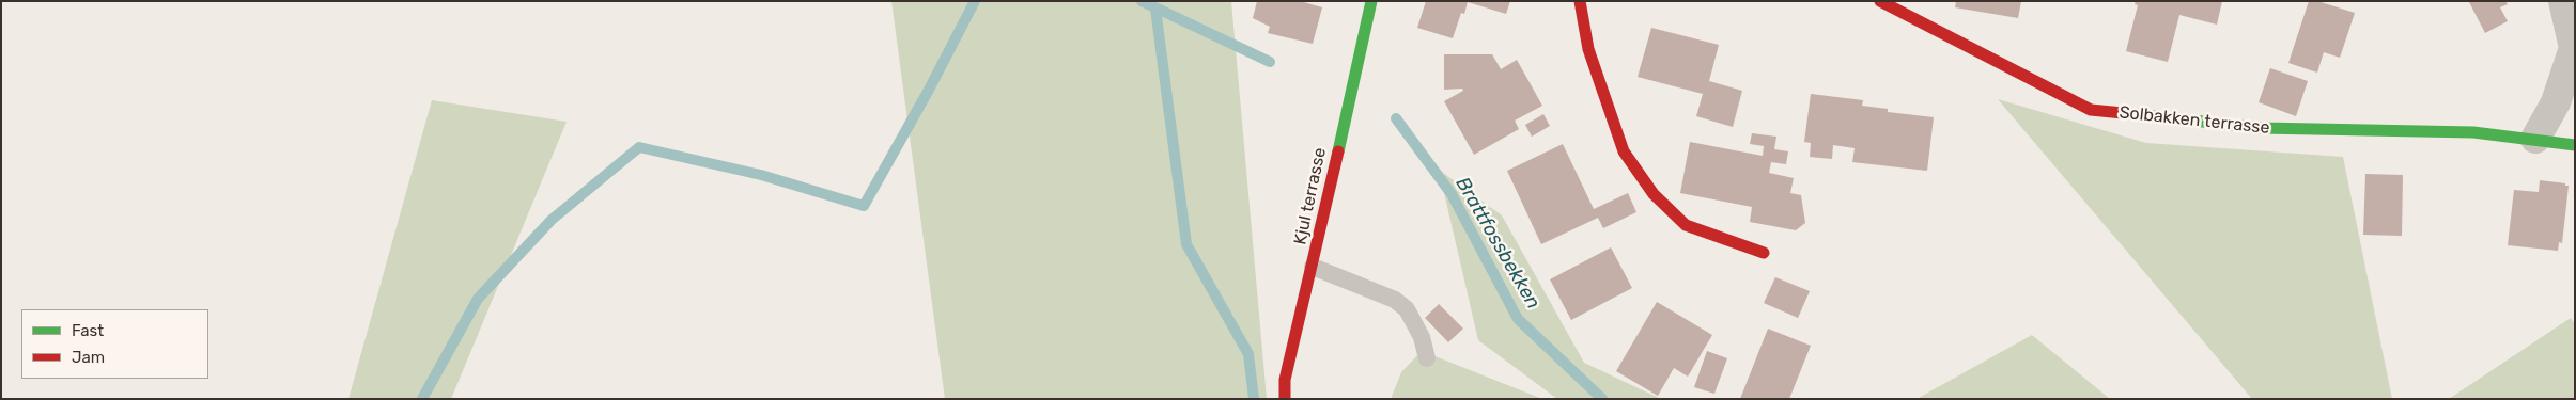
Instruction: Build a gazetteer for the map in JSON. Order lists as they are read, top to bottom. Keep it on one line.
{"streets":{"street":["Solbakken terrasse","Kjul terrasse"]},"water":["Brattfossbekken"],"legend":["Fast","Jam"]}
